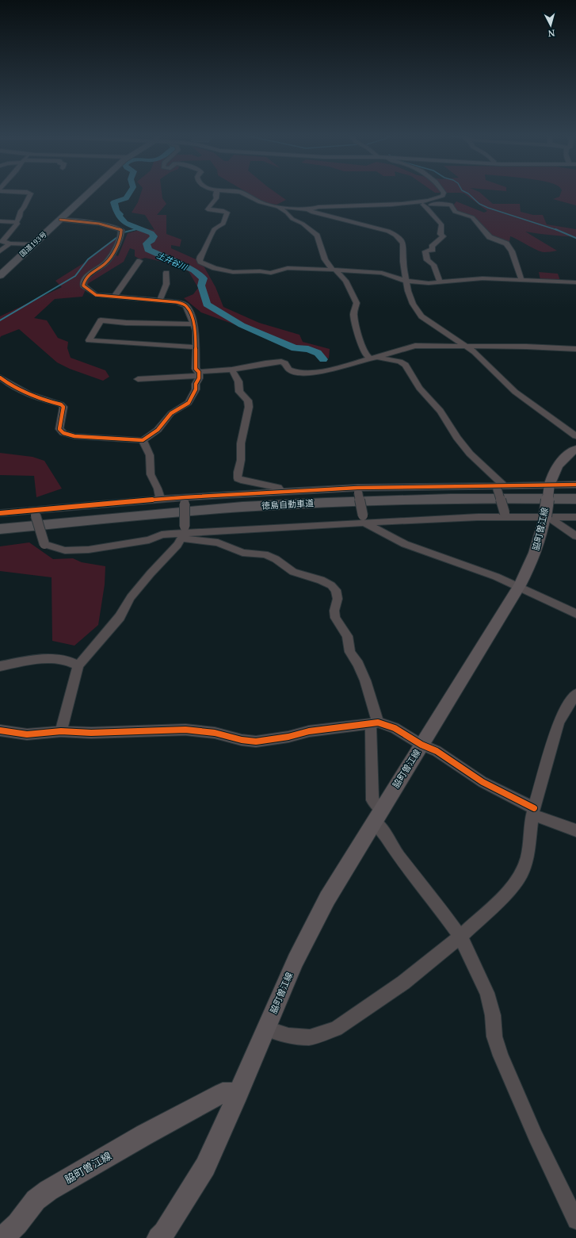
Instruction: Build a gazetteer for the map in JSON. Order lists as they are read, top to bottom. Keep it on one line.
{"streets":{"highway":["国道193号","徳島自動車道"],"main road":["脇町曽江線"]},"water":["土井谷川"],"north":"bottom"}
